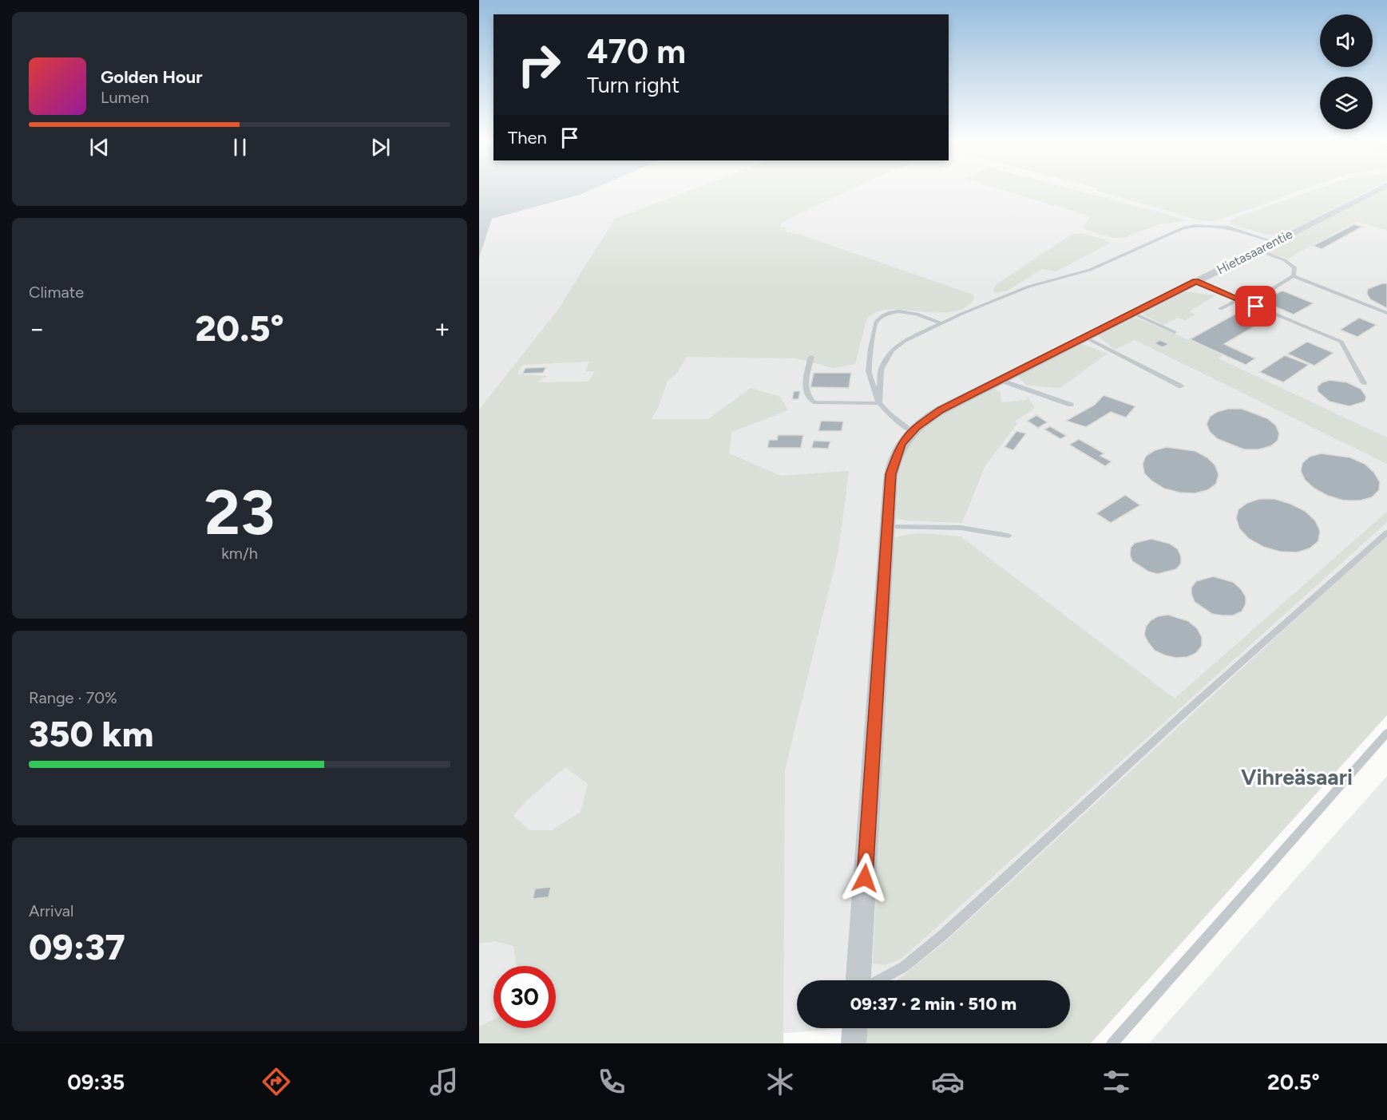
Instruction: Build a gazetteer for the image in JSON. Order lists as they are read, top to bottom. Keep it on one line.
{"streets":{"street":["Hietasaarentie"]},"districts":["Vihreäsaari"],"page":{"turn":["470 m","Turn right"],"song":["Golden Hour","Lumen"],"then":"Then","tile":["Climate",["23","km/h"],["Range · 70%","350 km"],["Arrival","09:37"]],"heat":["−","20.5°","+"],"limit":"30","trip":"09:37 · 2 min · 510 m","tabs":["09:35","20.5°"]}}
